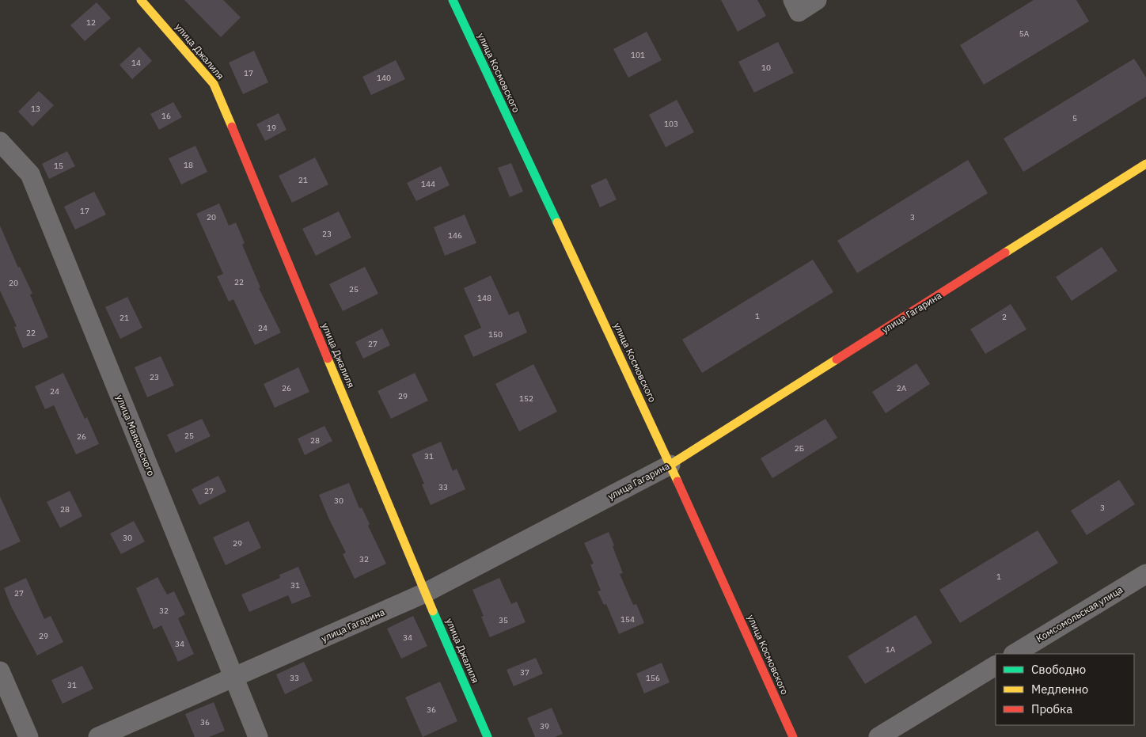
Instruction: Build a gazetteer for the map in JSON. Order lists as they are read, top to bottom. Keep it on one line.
{"streets":{"street":["улица Джалиля","улица Космовского","улица Гагарина","улица Маяковского","Комсомольская улица"]},"crossings":[["улица Джалиля","улица Гагарина"],["улица Космовского","улица Гагарина"],["улица Гагарина","улица Маяковского"]],"house_numbers":["12","5А","101","14","10","17","140","13","16","5","103","19","18","15","21","144","17","20","3","23","146","22","20","25","148","1","2","21","24","22","150","27","23","26","2А","24","29","152","25","26","28","2Б","31","33","27","30","3","28","30","29","32","1","31","27","32","154","35","29","34","34","1А","37","33","156","31","36","36","39"],"legend":["Свободно","Медленно","Пробка"]}
